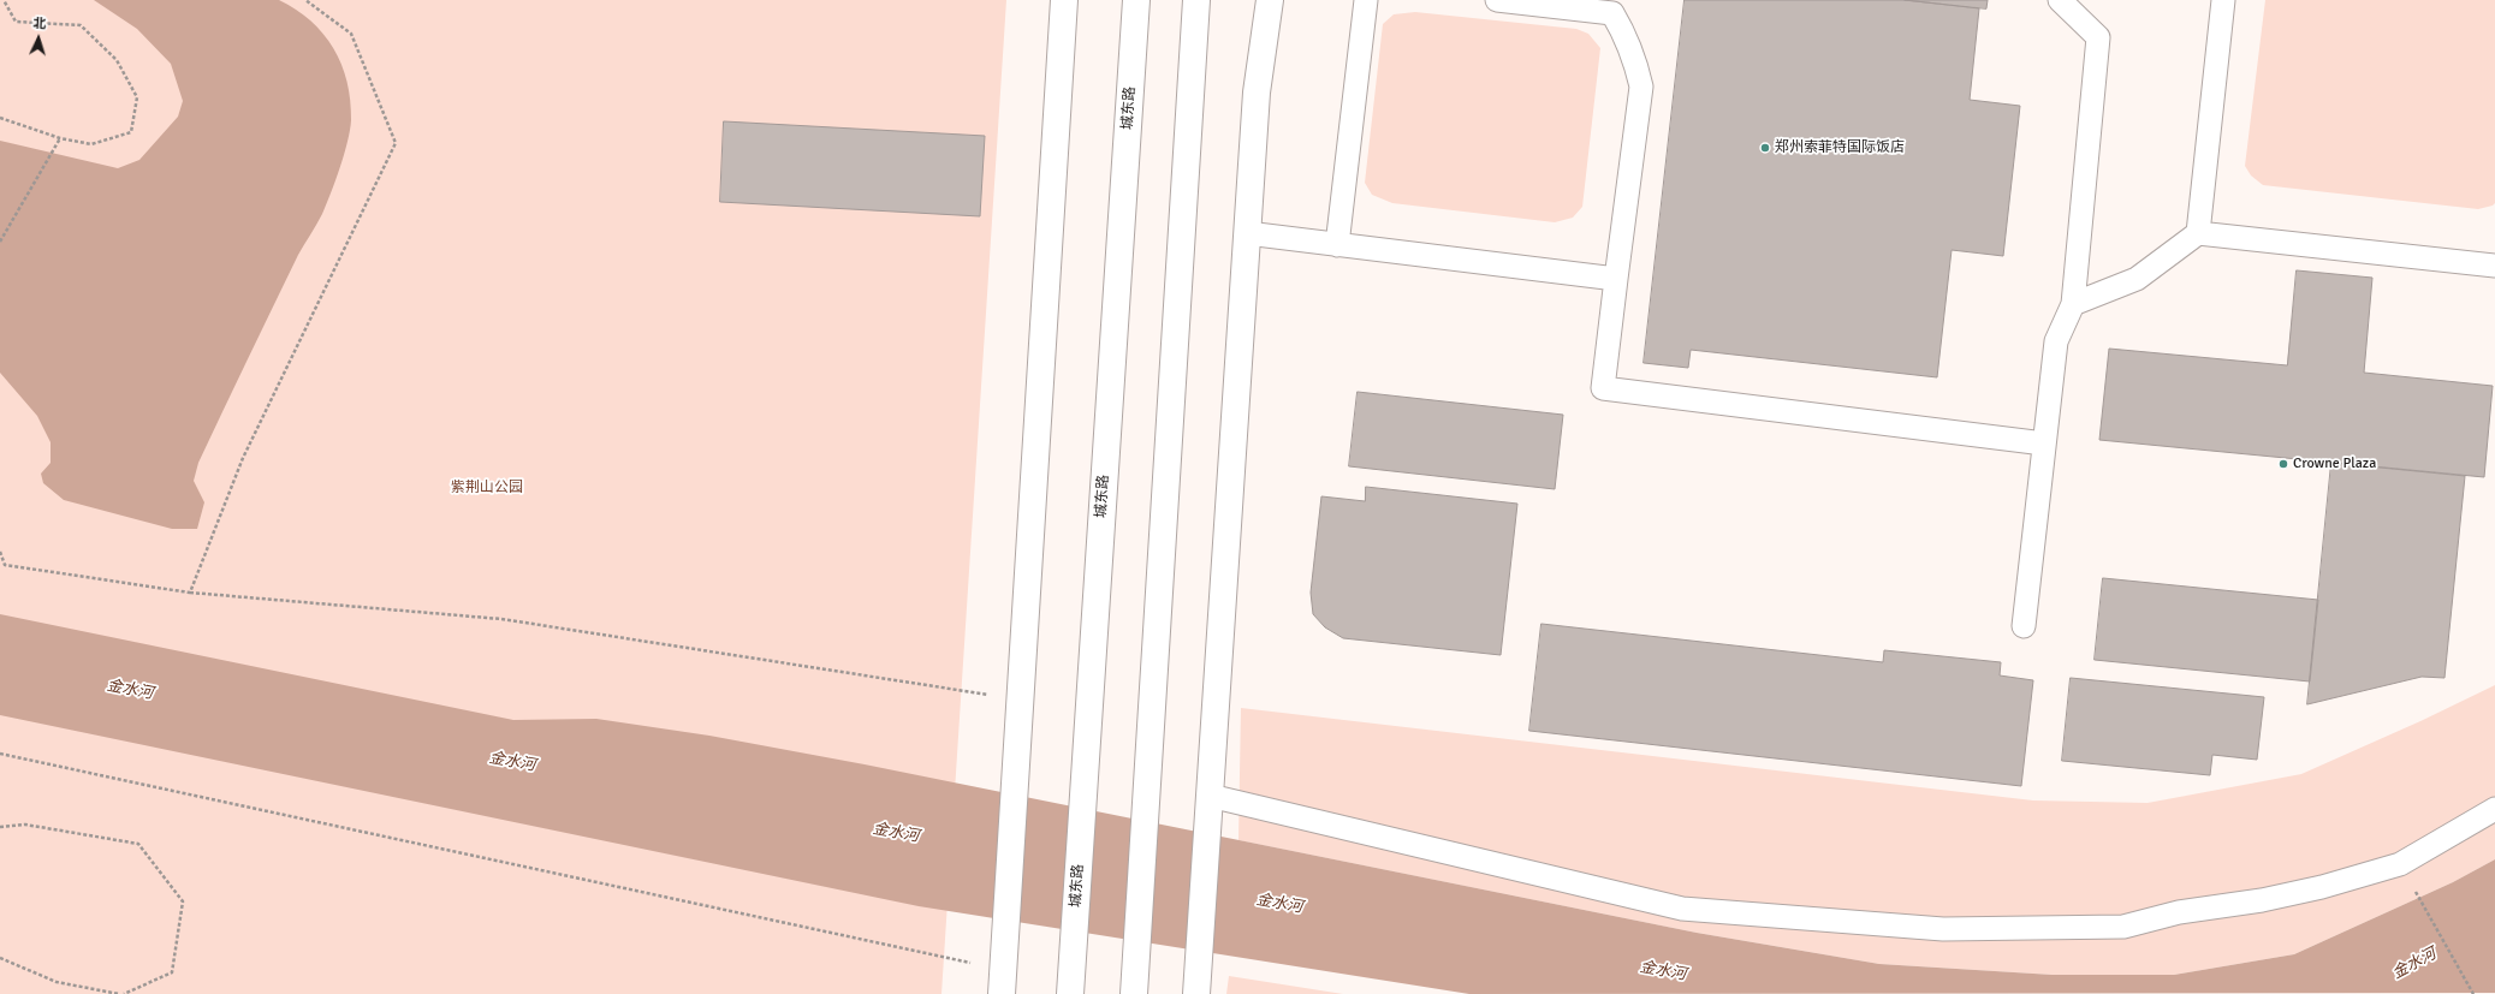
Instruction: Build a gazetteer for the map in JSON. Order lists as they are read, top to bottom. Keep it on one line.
{"streets":{"street":["城东路"]},"water":["金水河"],"parks":["紫荆山公园"],"places":["郑州索菲特国际饭店","Crowne Plaza"],"north":"top"}
